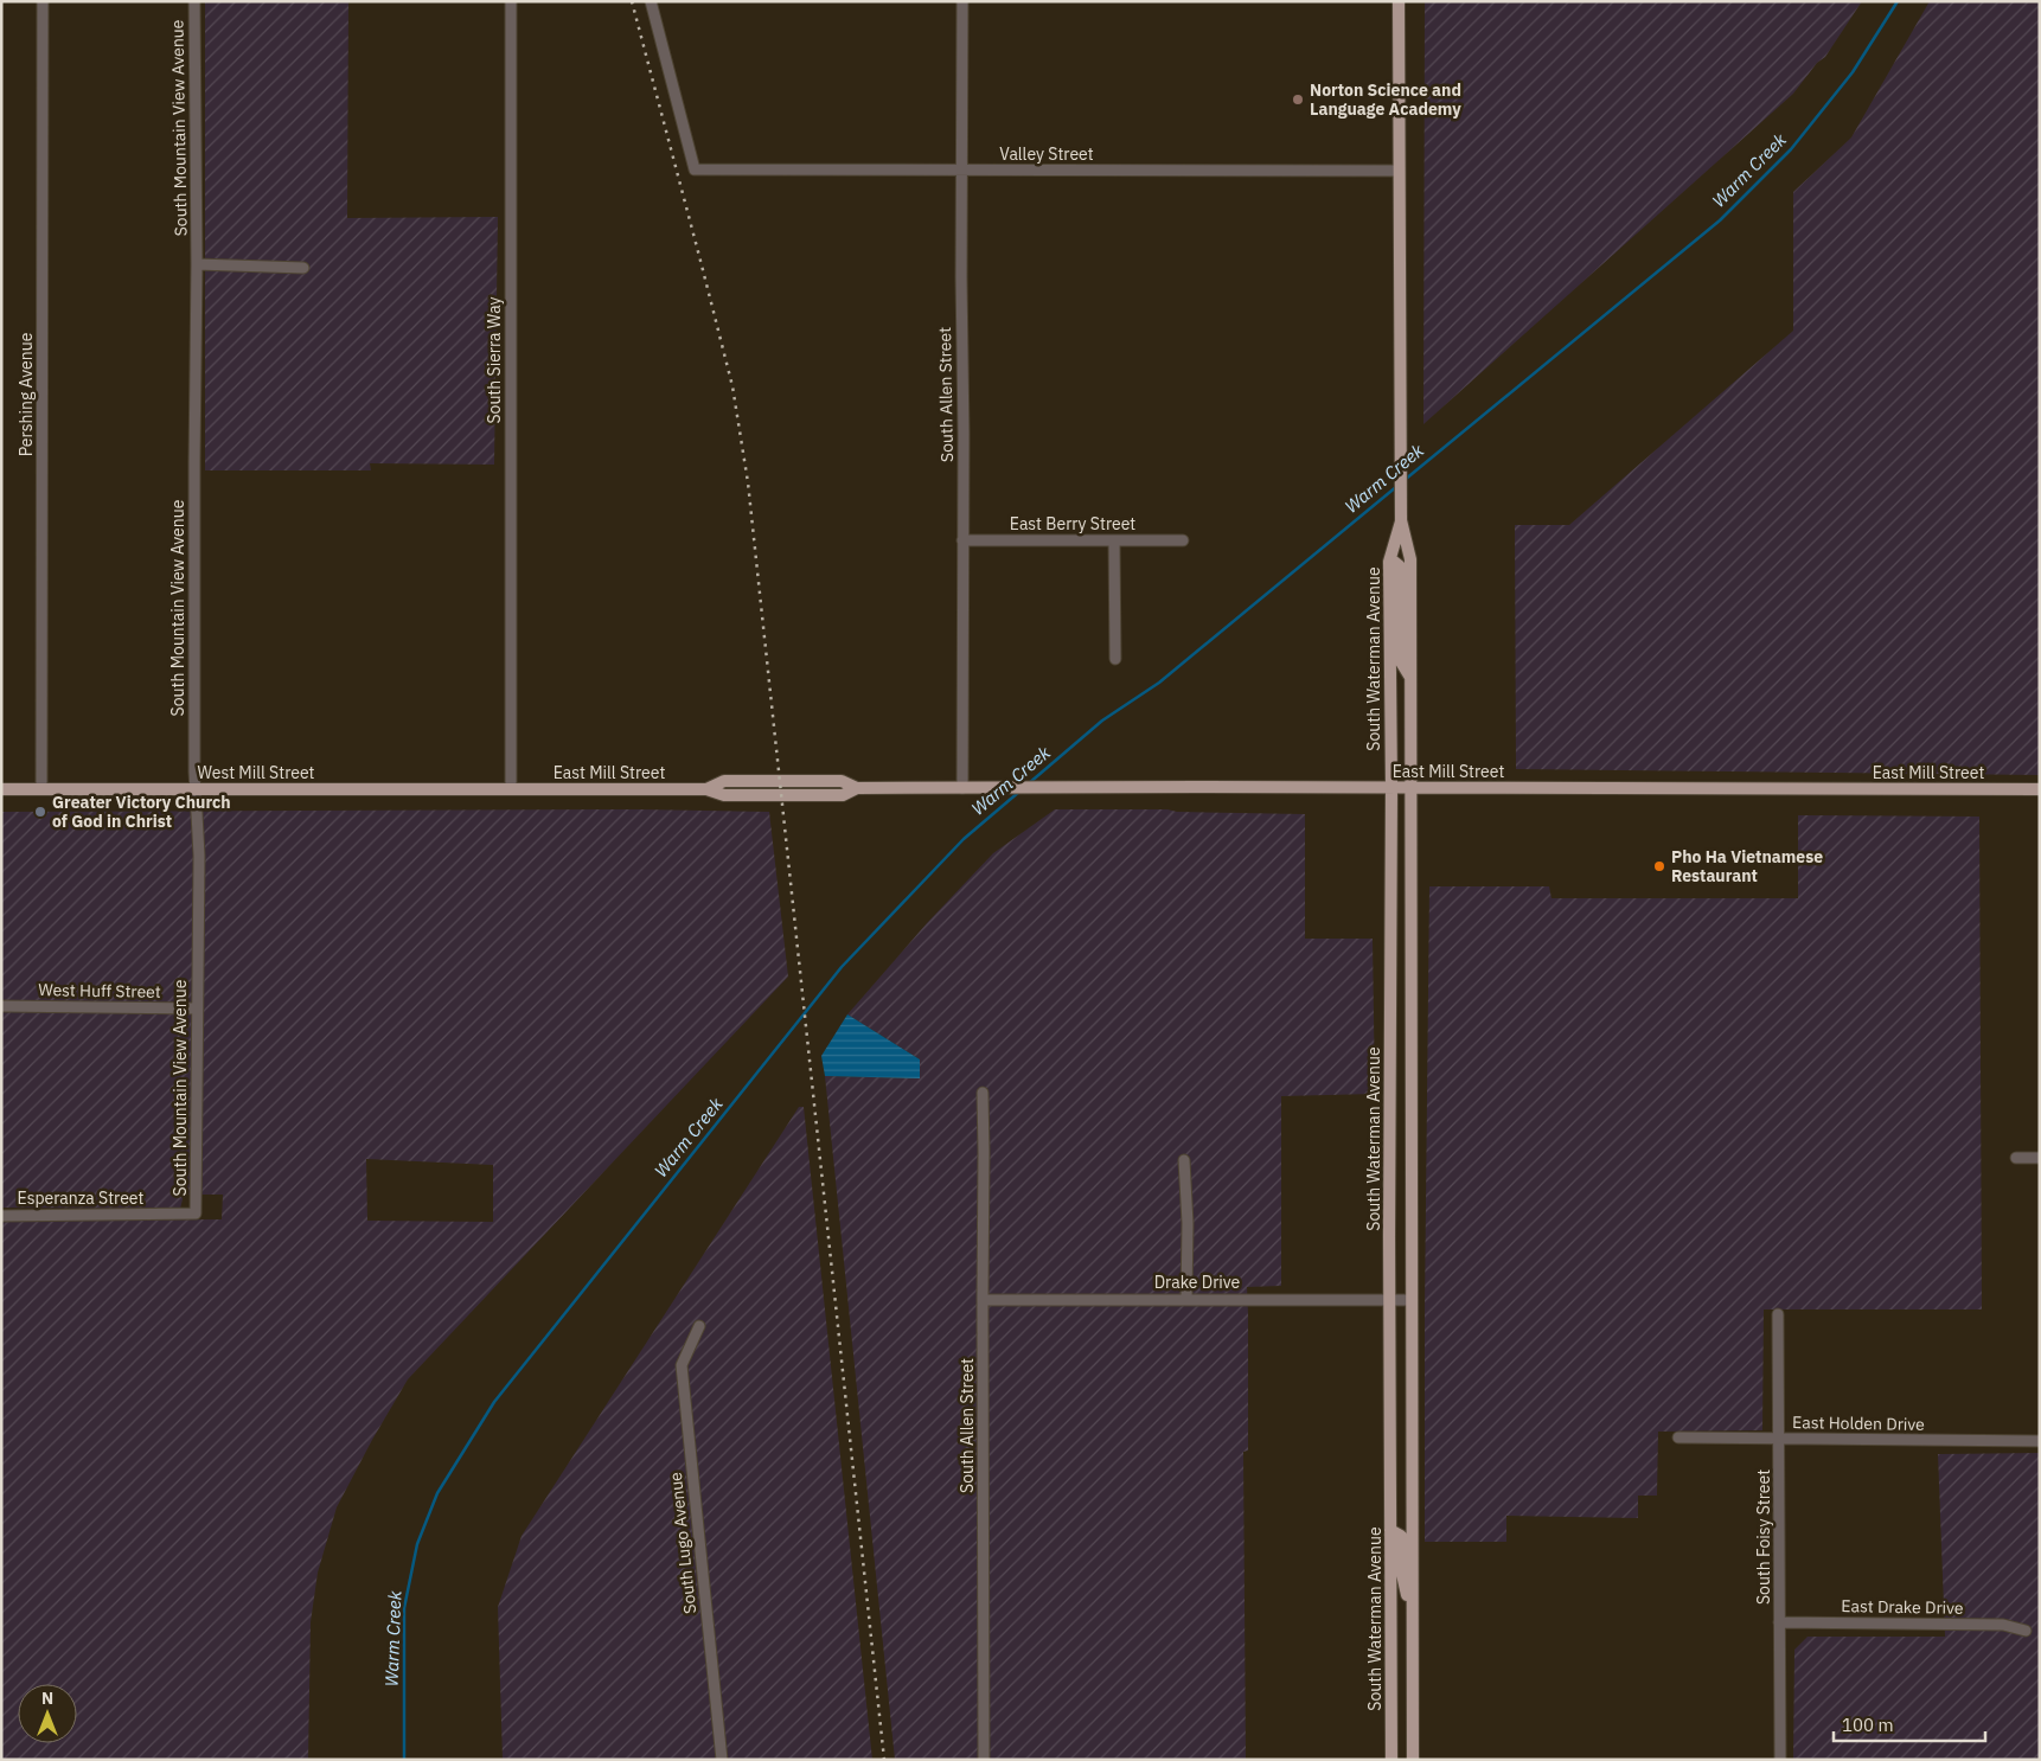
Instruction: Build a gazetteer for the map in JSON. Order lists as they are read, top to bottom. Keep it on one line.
{"streets":{"main road":["South Waterman Avenue","East Mill Street","West Mill Street"],"street":["South Mountain View Avenue","Valley Street","South Sierra Way","Pershing Avenue","South Allen Street","East Berry Street","West Huff Street","Esperanza Street","Drake Drive","East Holden Drive","South Foisy Street","South Lugo Avenue","East Drake Drive"]},"crossings":[["South Mountain View Avenue","West Mill Street"],["South Mountain View Avenue","West Huff Street"],["South Mountain View Avenue","Esperanza Street"],["Valley Street","South Allen Street"],["Valley Street","South Waterman Avenue"],["South Sierra Way","East Mill Street"],["South Sierra Way","West Mill Street"],["Pershing Avenue","West Mill Street"],["South Allen Street","East Berry Street"],["South Allen Street","East Mill Street"],["South Allen Street","Drake Drive"],["South Waterman Avenue","East Mill Street"],["South Waterman Avenue","Drake Drive"],["East Mill Street","West Mill Street"],["East Holden Drive","South Foisy Street"],["South Foisy Street","East Drake Drive"]],"water":["Warm Creek"],"places":["Norton Science and Language Academy","Greater Victory Church of God in Christ","Pho Ha Vietnamese Restaurant"],"scale_bar":"100 m","north":"top"}
